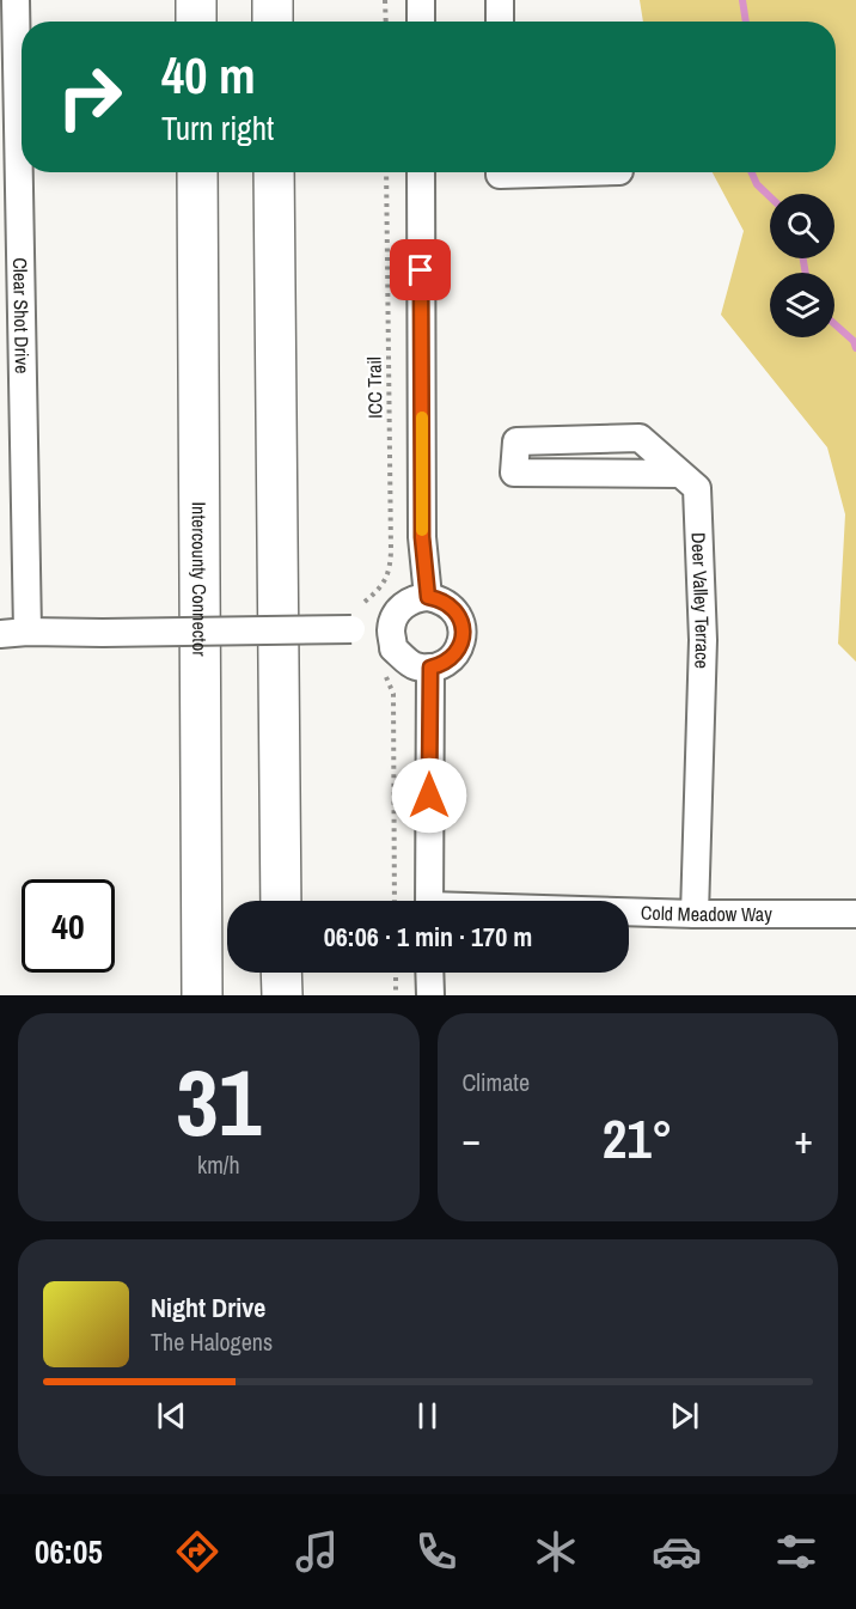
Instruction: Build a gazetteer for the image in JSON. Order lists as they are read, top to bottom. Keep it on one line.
{"streets":{"highway":["Intercounty Connector"],"street":["Clear Shot Drive","Deer Valley Terrace","Cold Meadow Way"],"path":["ICC Trail"]},"crossings":[["Deer Valley Terrace","Cold Meadow Way"]],"page":{"turn":["40 m","Turn right"],"limit":"40","trip":"06:06 · 1 min · 170 m","tile":[["31","km/h"],"Climate"],"heat":["−","21°","+"],"song":["Night Drive","The Halogens"],"tabs":"06:05"}}
